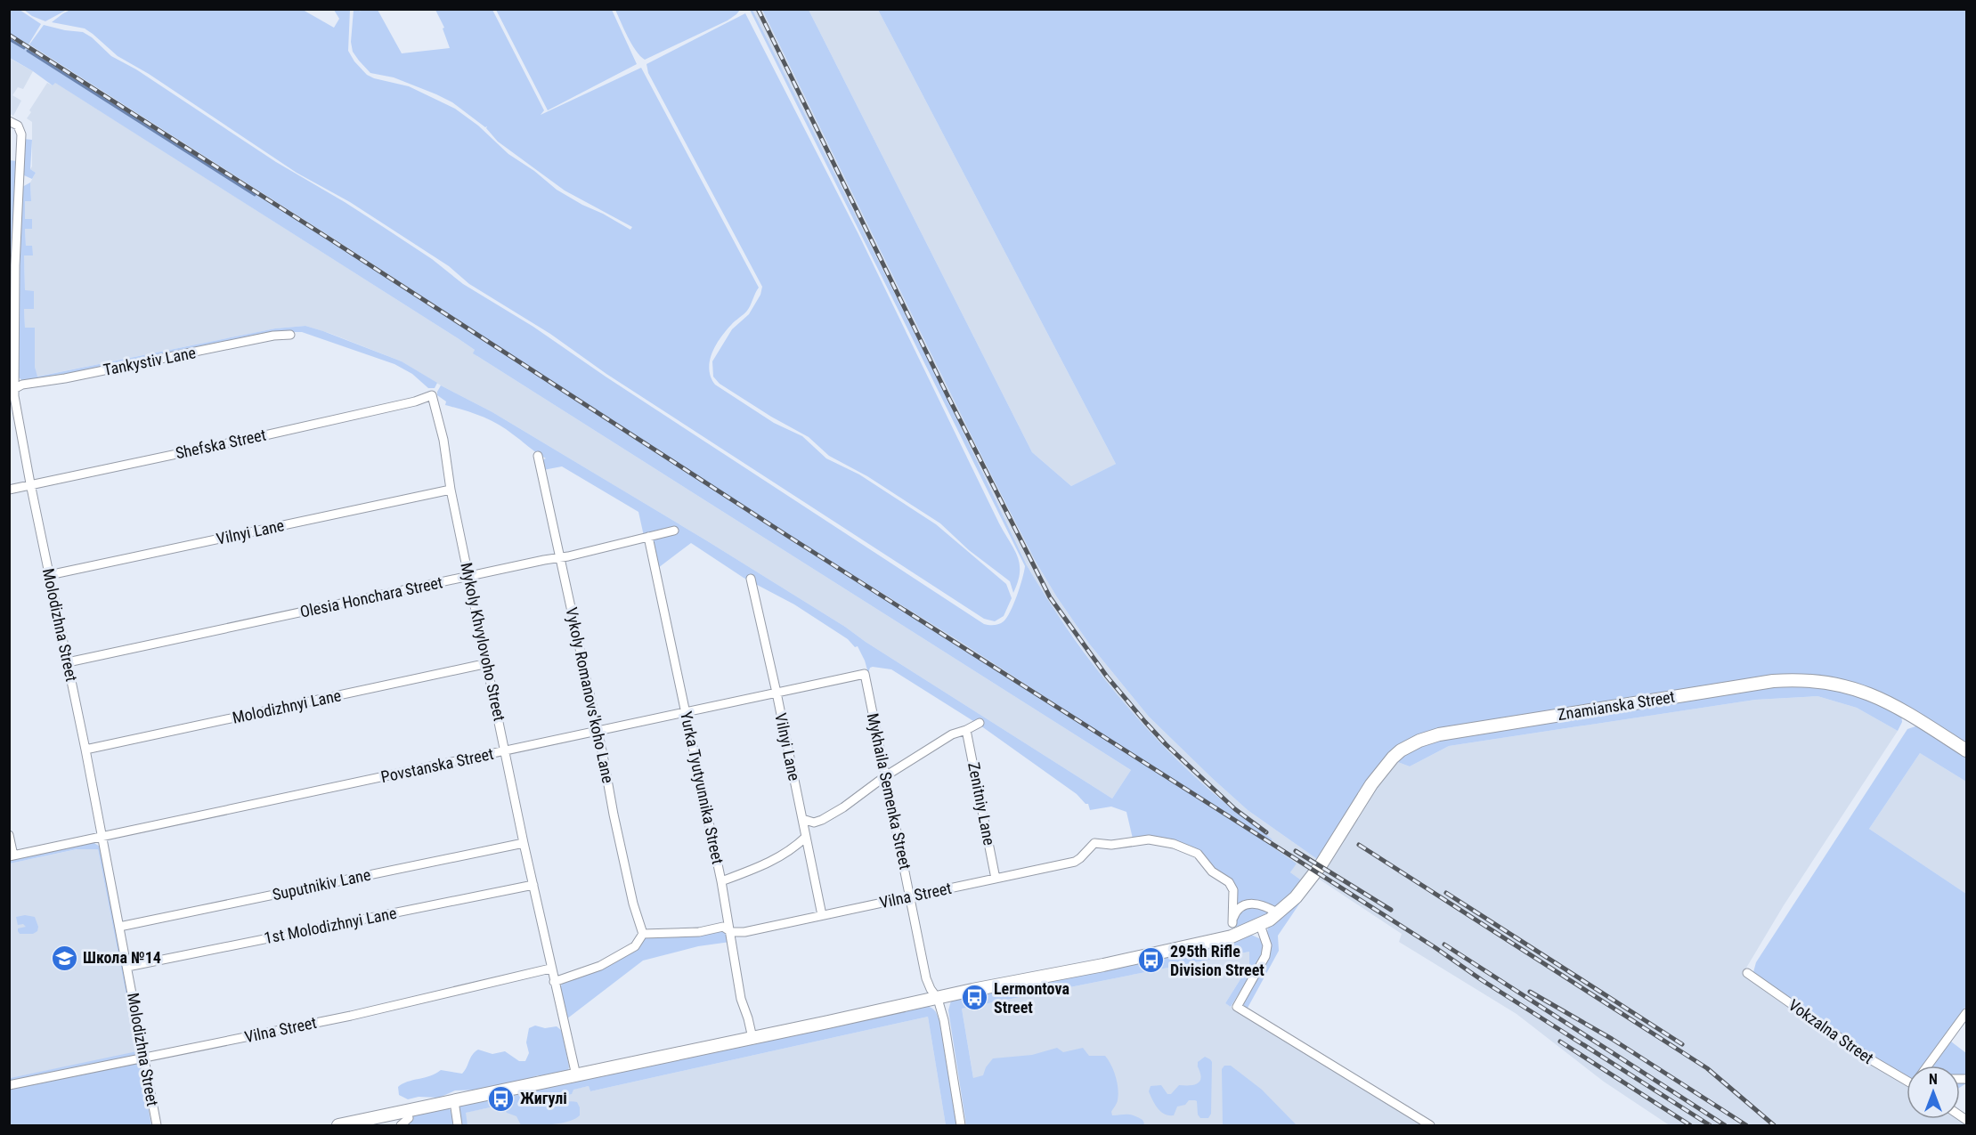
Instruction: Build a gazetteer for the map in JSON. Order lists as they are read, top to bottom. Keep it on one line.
{"streets":{"street":["Tankystiv Lane","Shefska Street","Vilnyi Lane","Olesia Honchara Street","Molodizhna Street","Mykoly Khvylovoho Street","Vykoly Romanovs'koho Lane","Znamianska Street","Molodizhnyi Lane","Povstanska Street","Yurka Tyutyunnika Street","Mykhaila Semenka Street","Zenitniy Lane","Suputnikiv Lane","Vilna Street","1st Molodizhnyi Lane","Vokzalna Street"]},"crossings":[["Tankystiv Lane","Molodizhna Street"],["Shefska Street","Molodizhna Street"],["Shefska Street","Mykoly Khvylovoho Street"],["Vilnyi Lane","Molodizhna Street"],["Vilnyi Lane","Mykoly Khvylovoho Street"],["Vilnyi Lane","Povstanska Street"],["Vilnyi Lane","Vilna Street"],["Olesia Honchara Street","Molodizhna Street"],["Olesia Honchara Street","Mykoly Khvylovoho Street"],["Olesia Honchara Street","Vykoly Romanovs'koho Lane"],["Olesia Honchara Street","Yurka Tyutyunnika Street"],["Molodizhna Street","Molodizhnyi Lane"],["Molodizhna Street","Povstanska Street"],["Molodizhna Street","Suputnikiv Lane"],["Molodizhna Street","Vilna Street"],["Molodizhna Street","1st Molodizhnyi Lane"],["Mykoly Khvylovoho Street","Znamianska Street"],["Mykoly Khvylovoho Street","Molodizhnyi Lane"],["Mykoly Khvylovoho Street","Povstanska Street"],["Mykoly Khvylovoho Street","Suputnikiv Lane"],["Mykoly Khvylovoho Street","Vilna Street"],["Mykoly Khvylovoho Street","1st Molodizhnyi Lane"],["Vykoly Romanovs'koho Lane","Povstanska Street"],["Vykoly Romanovs'koho Lane","Vilna Street"],["Znamianska Street","Yurka Tyutyunnika Street"],["Znamianska Street","Mykhaila Semenka Street"],["Znamianska Street","Vilna Street"],["Povstanska Street","Yurka Tyutyunnika Street"],["Povstanska Street","Mykhaila Semenka Street"],["Yurka Tyutyunnika Street","Vilna Street"],["Mykhaila Semenka Street","Vilna Street"],["Zenitniy Lane","Vilna Street"]],"places":{"school or university":["Школа №14"],"bus stop":["295th Rifle Division Street","Lermontova Street","Жигулі"]},"north":"top"}
